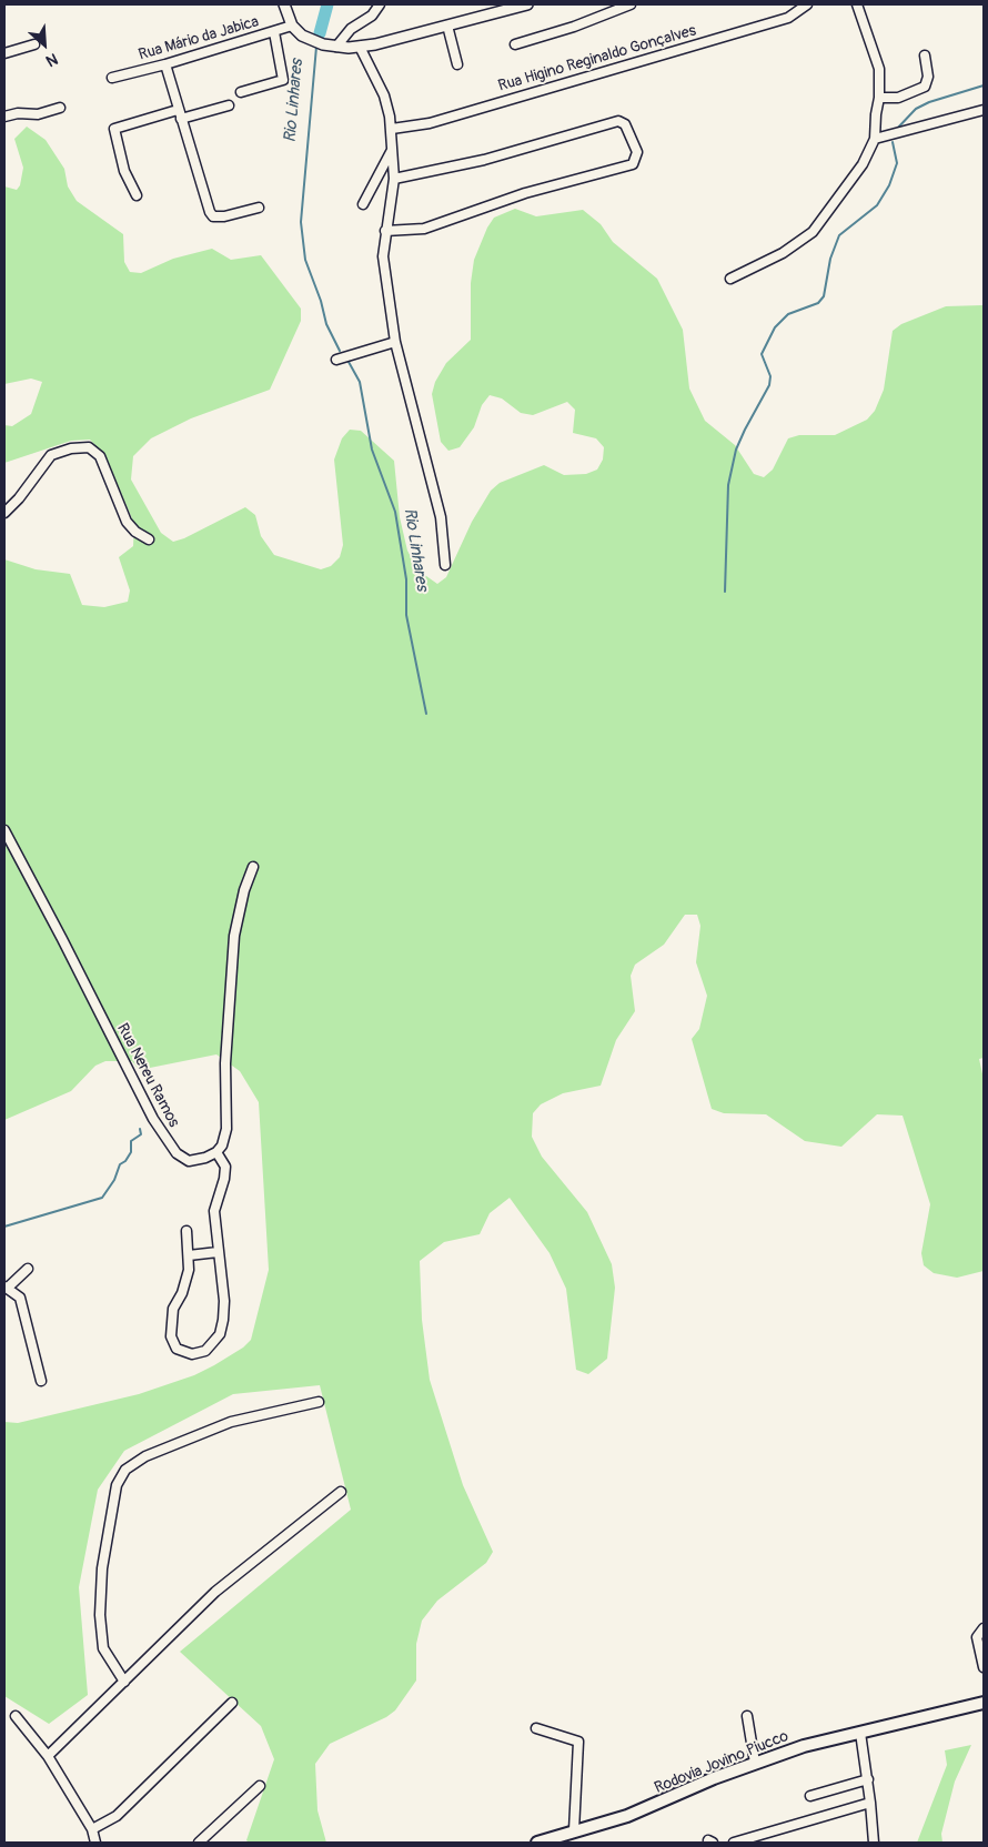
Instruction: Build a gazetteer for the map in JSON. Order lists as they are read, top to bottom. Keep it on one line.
{"streets":{"main road":["Rodovia Jovino Piucco"],"street":["Rua Mário da Jabica","Rua Higino Reginaldo Gonçalves","Rua Nereu Ramos"]},"water":["Rio Linhares"],"north":"bottom right"}
